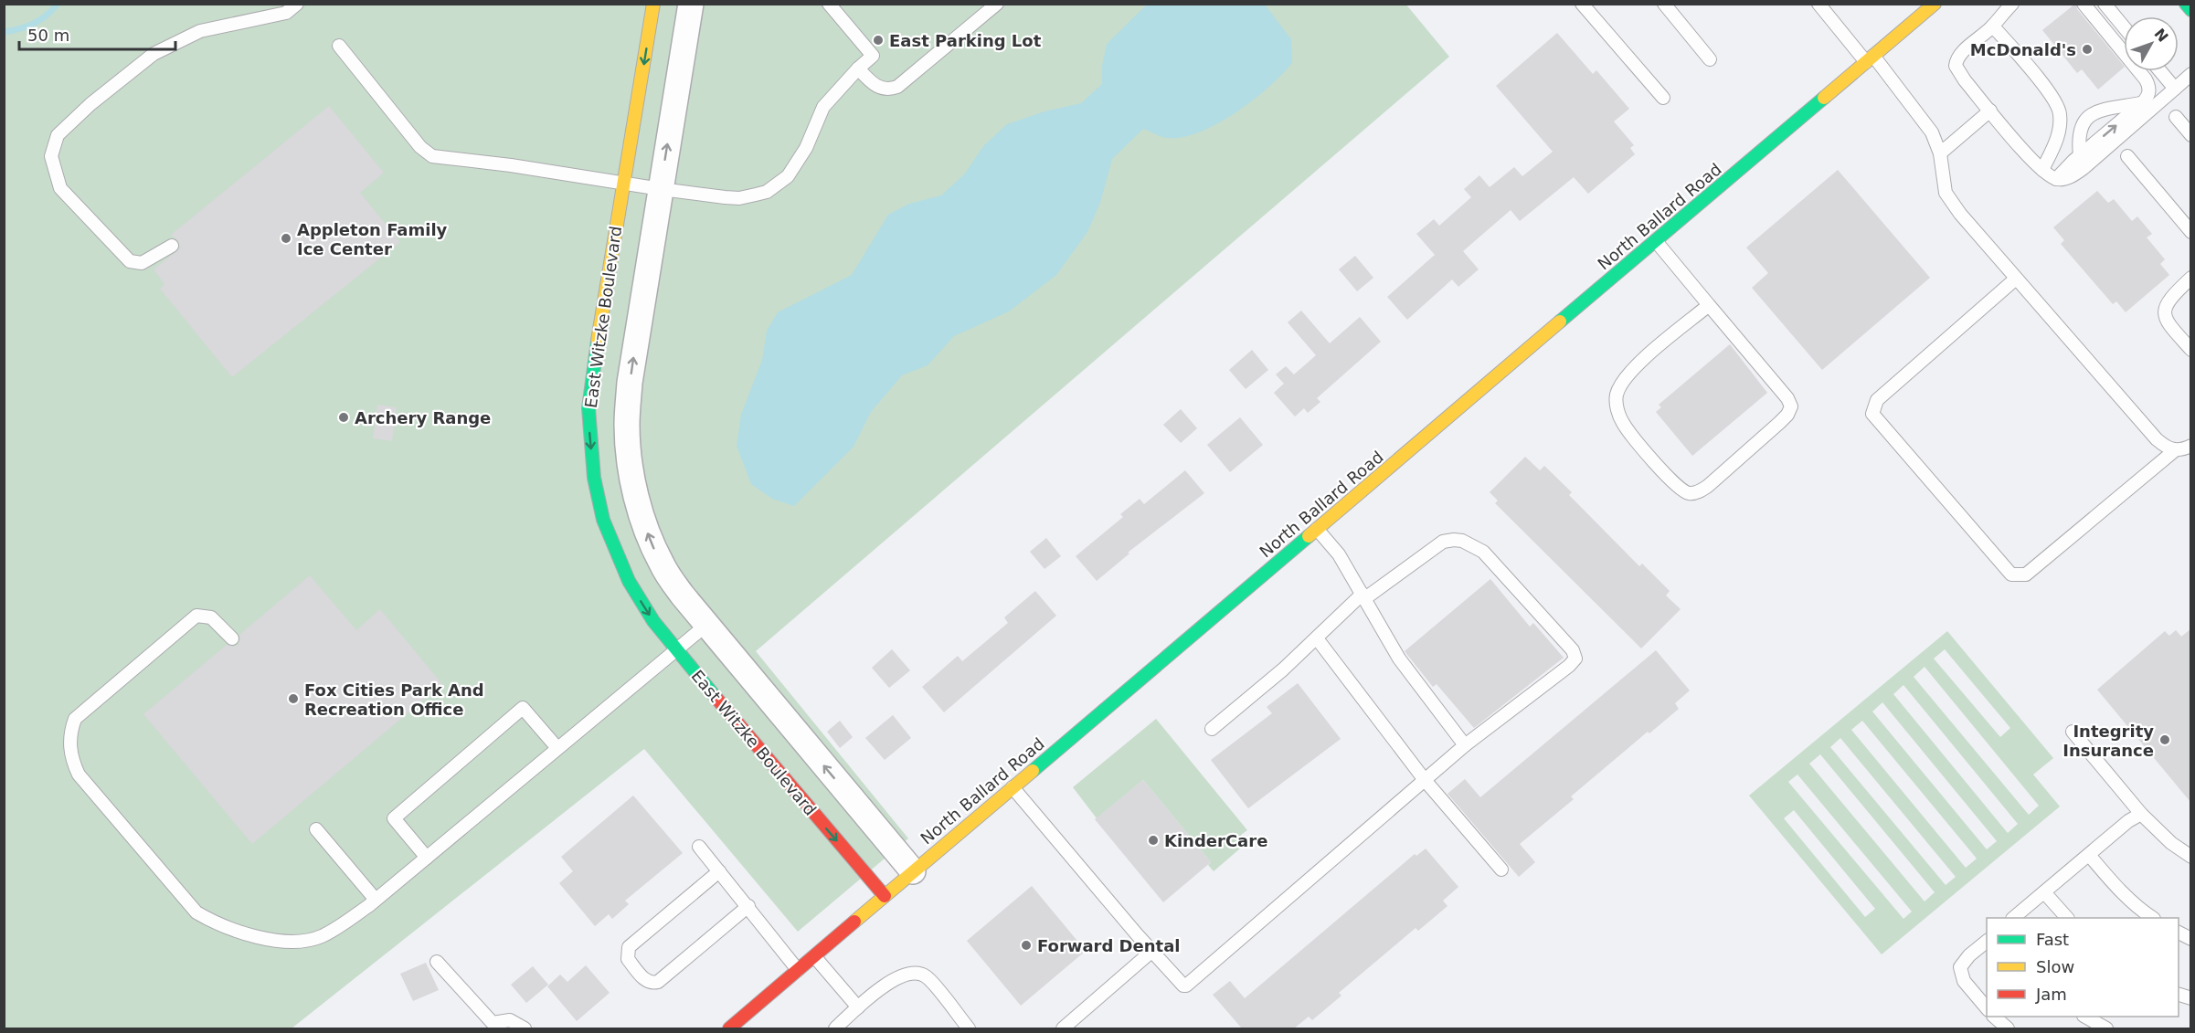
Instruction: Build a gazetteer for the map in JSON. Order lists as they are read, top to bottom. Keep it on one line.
{"streets":{"main road":["North Ballard Road","East Witzke Boulevard"]},"crossings":[["North Ballard Road","East Witzke Boulevard"]],"one_way":["East Witzke Boulevard"],"places":["East Parking Lot","McDonald's","Appleton Family Ice Center","Archery Range","Fox Cities Park And Recreation Office","Integrity Insurance","KinderCare","Forward Dental"],"legend":["Fast","Slow","Jam"],"scale_bar":"50 m","north":"top right"}
